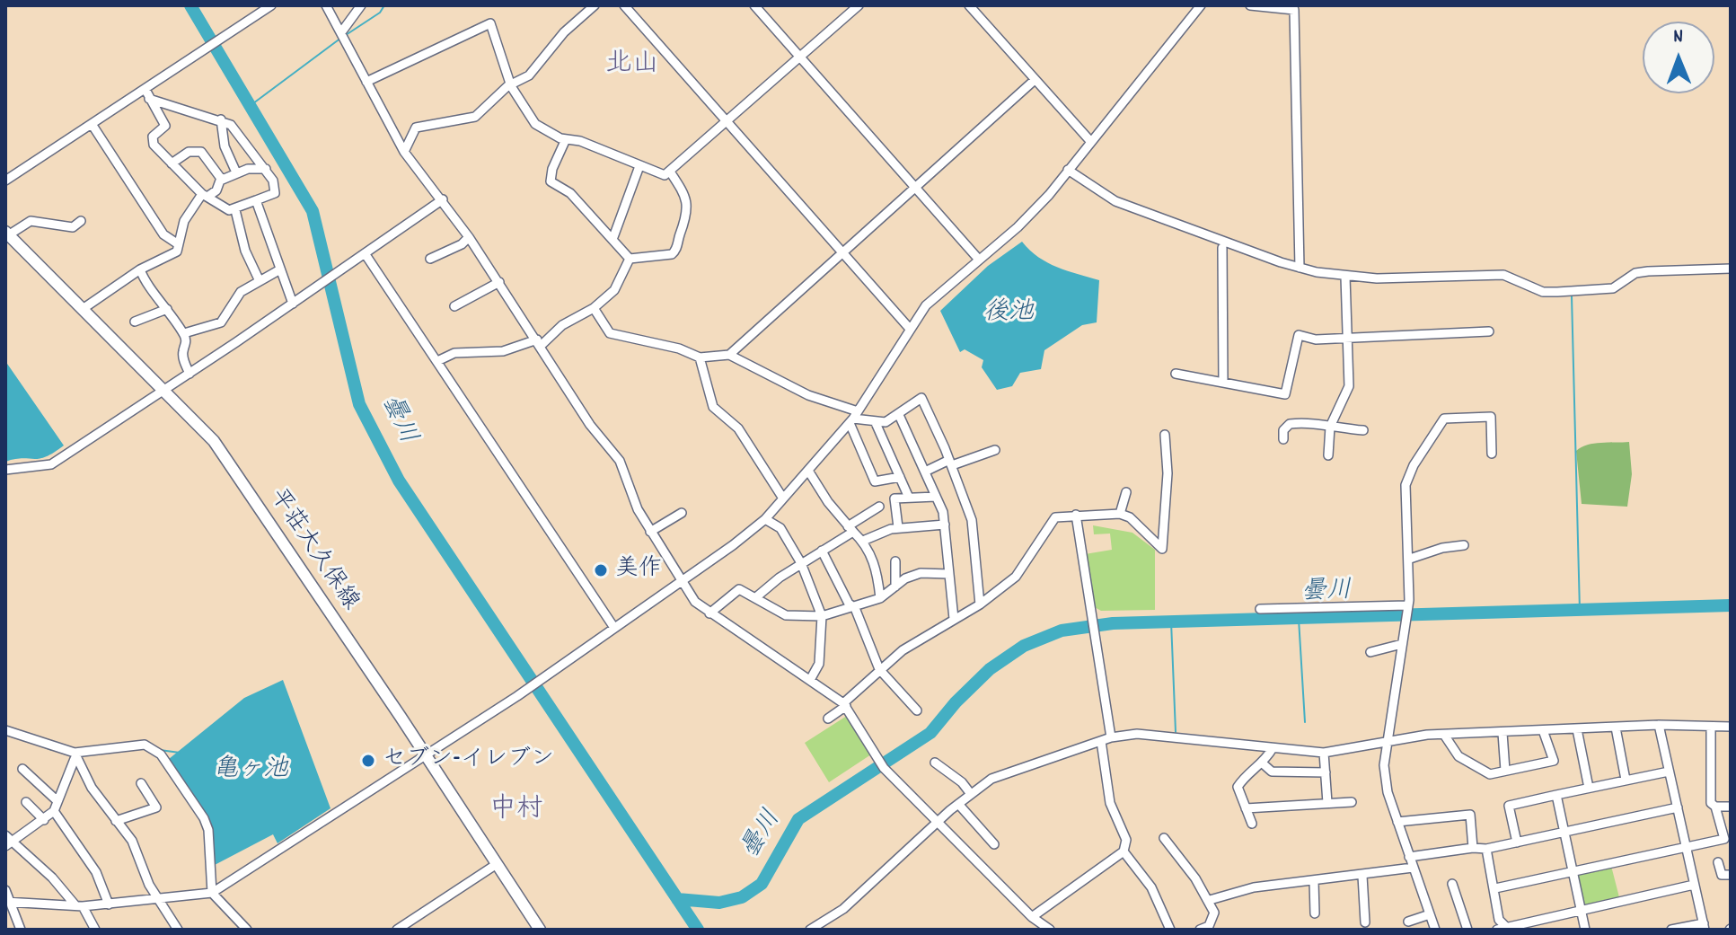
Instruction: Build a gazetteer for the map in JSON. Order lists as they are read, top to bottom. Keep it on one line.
{"streets":{"main road":["平荘大久保線"]},"districts":["北山","中村"],"water":["後池","曇川","亀ヶ池"],"places":["美作","セブン-イレブン"],"north":"top"}
